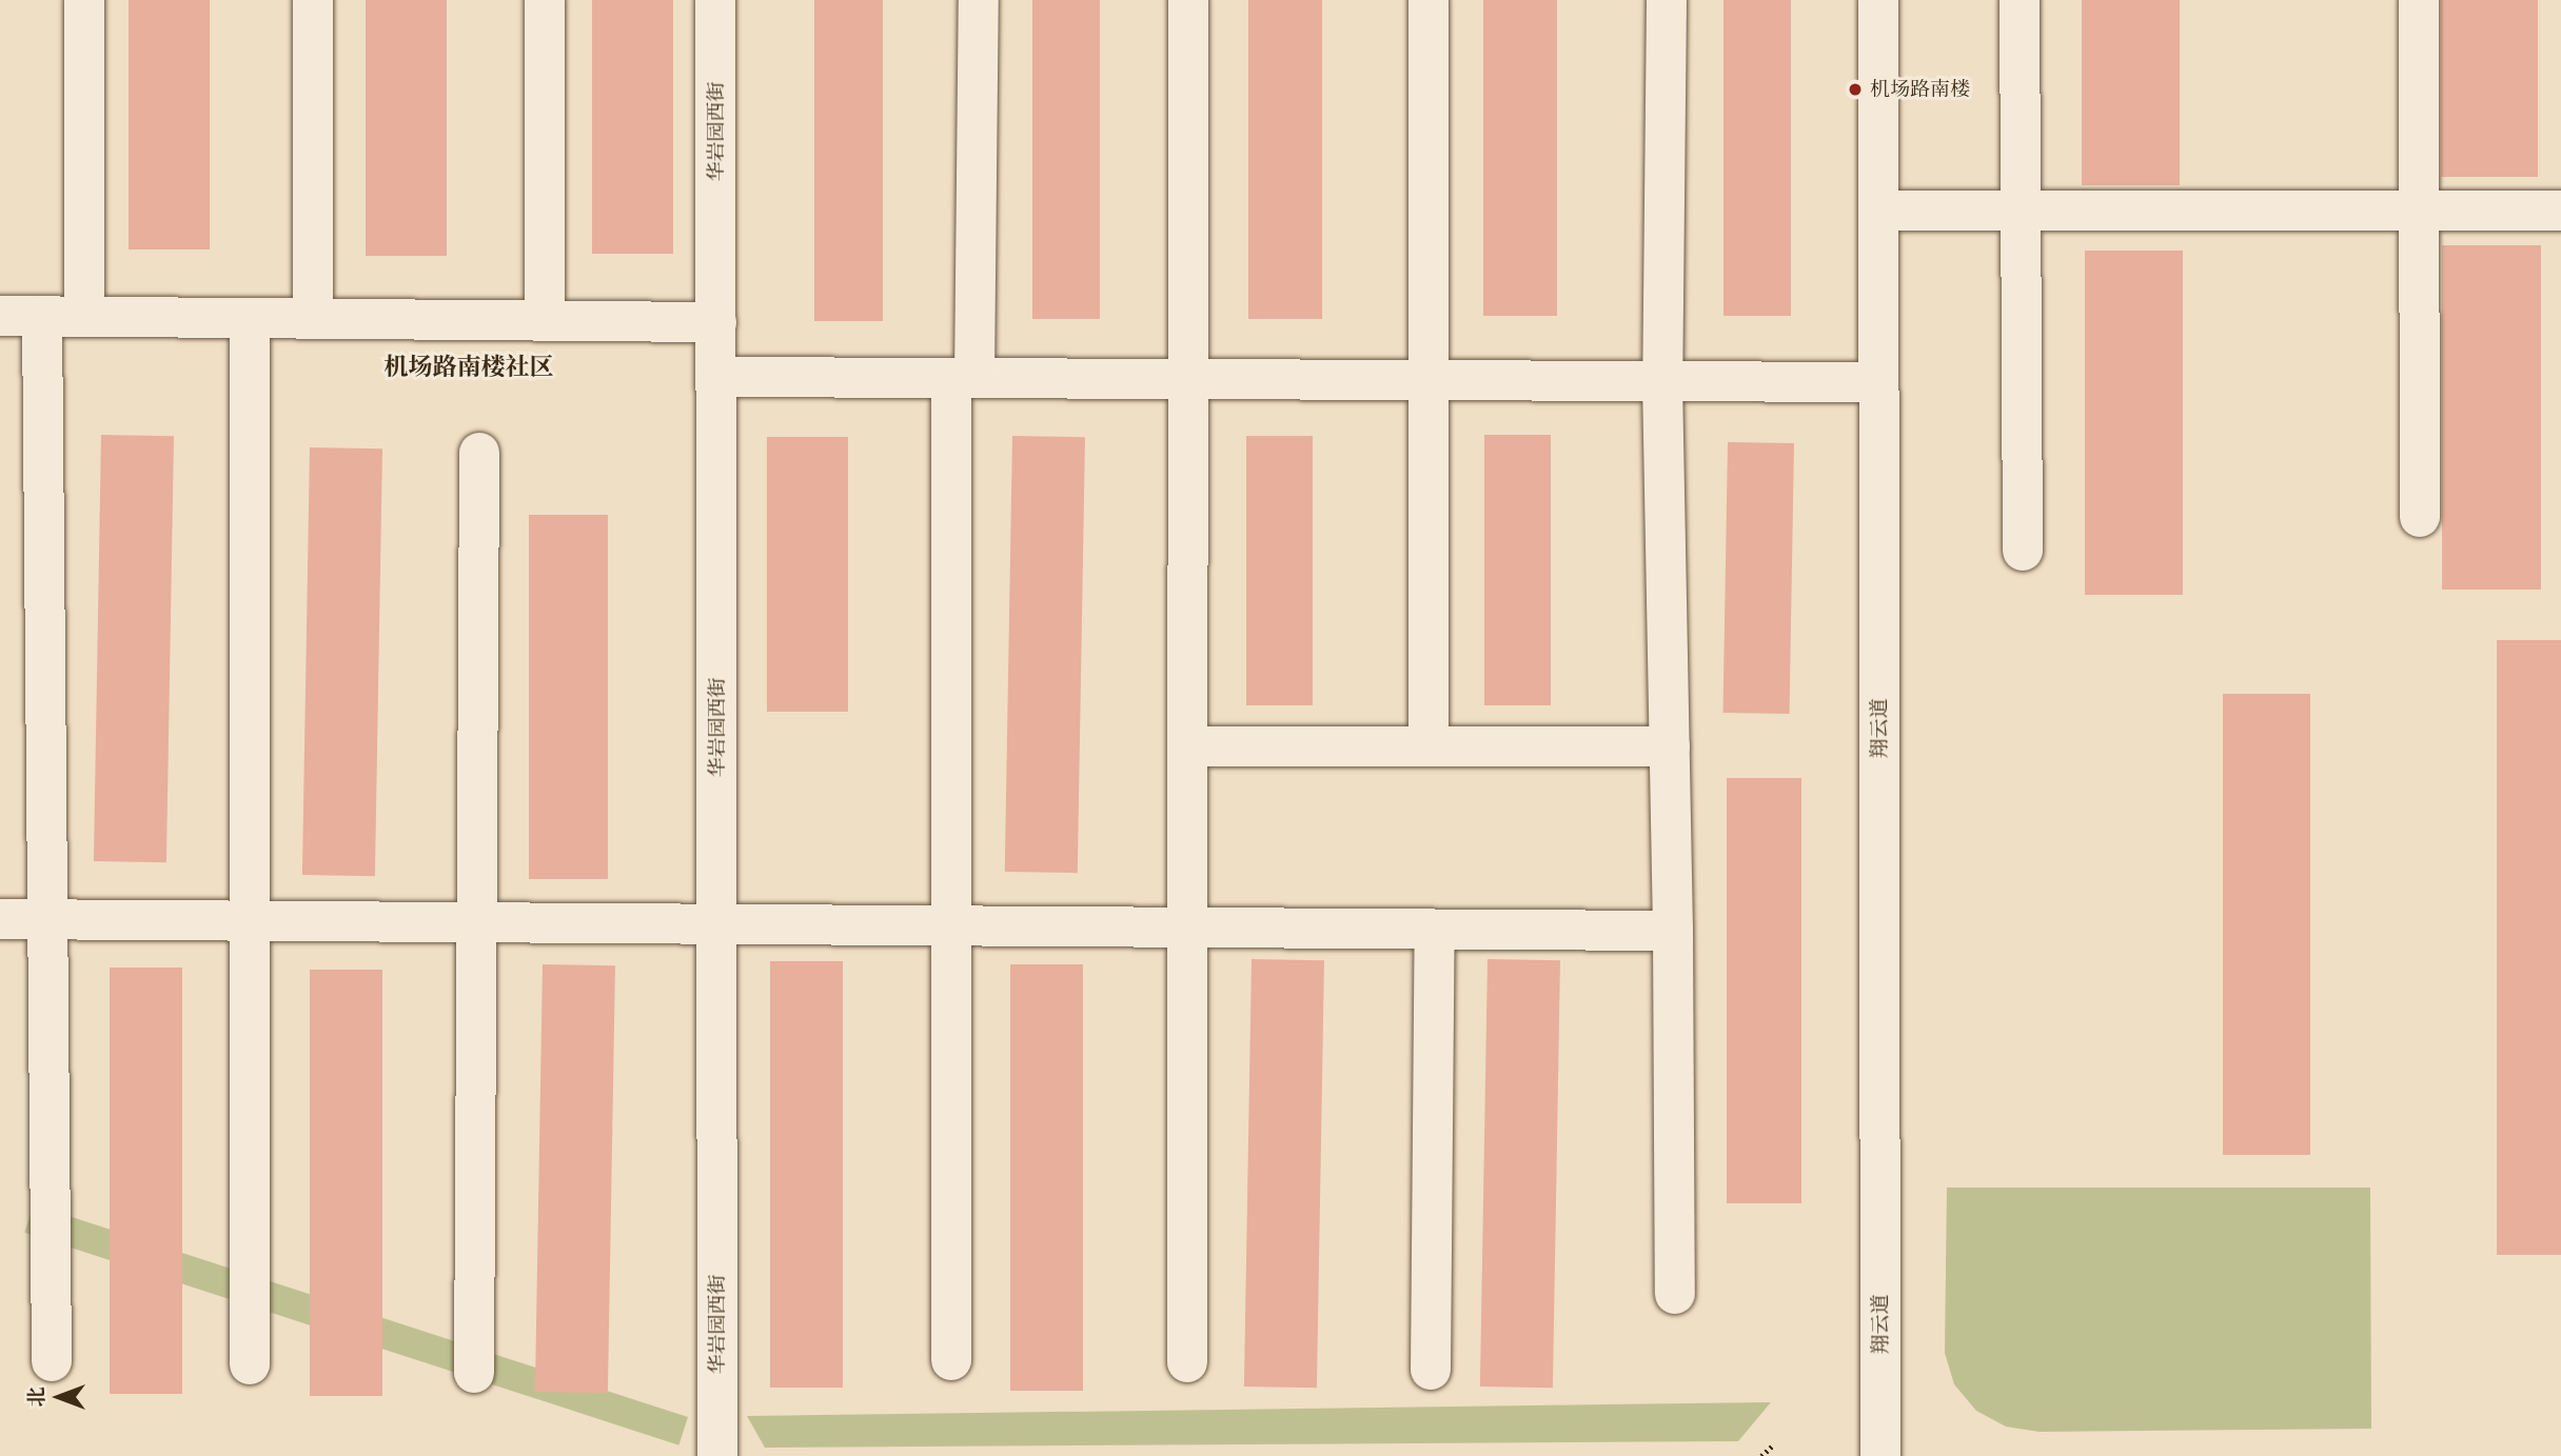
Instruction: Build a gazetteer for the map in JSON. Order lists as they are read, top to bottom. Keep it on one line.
{"streets":{"street":["华岩园西街","翔云道"]},"districts":["机场路南楼社区"],"places":["机场路南楼"],"north":"left"}
